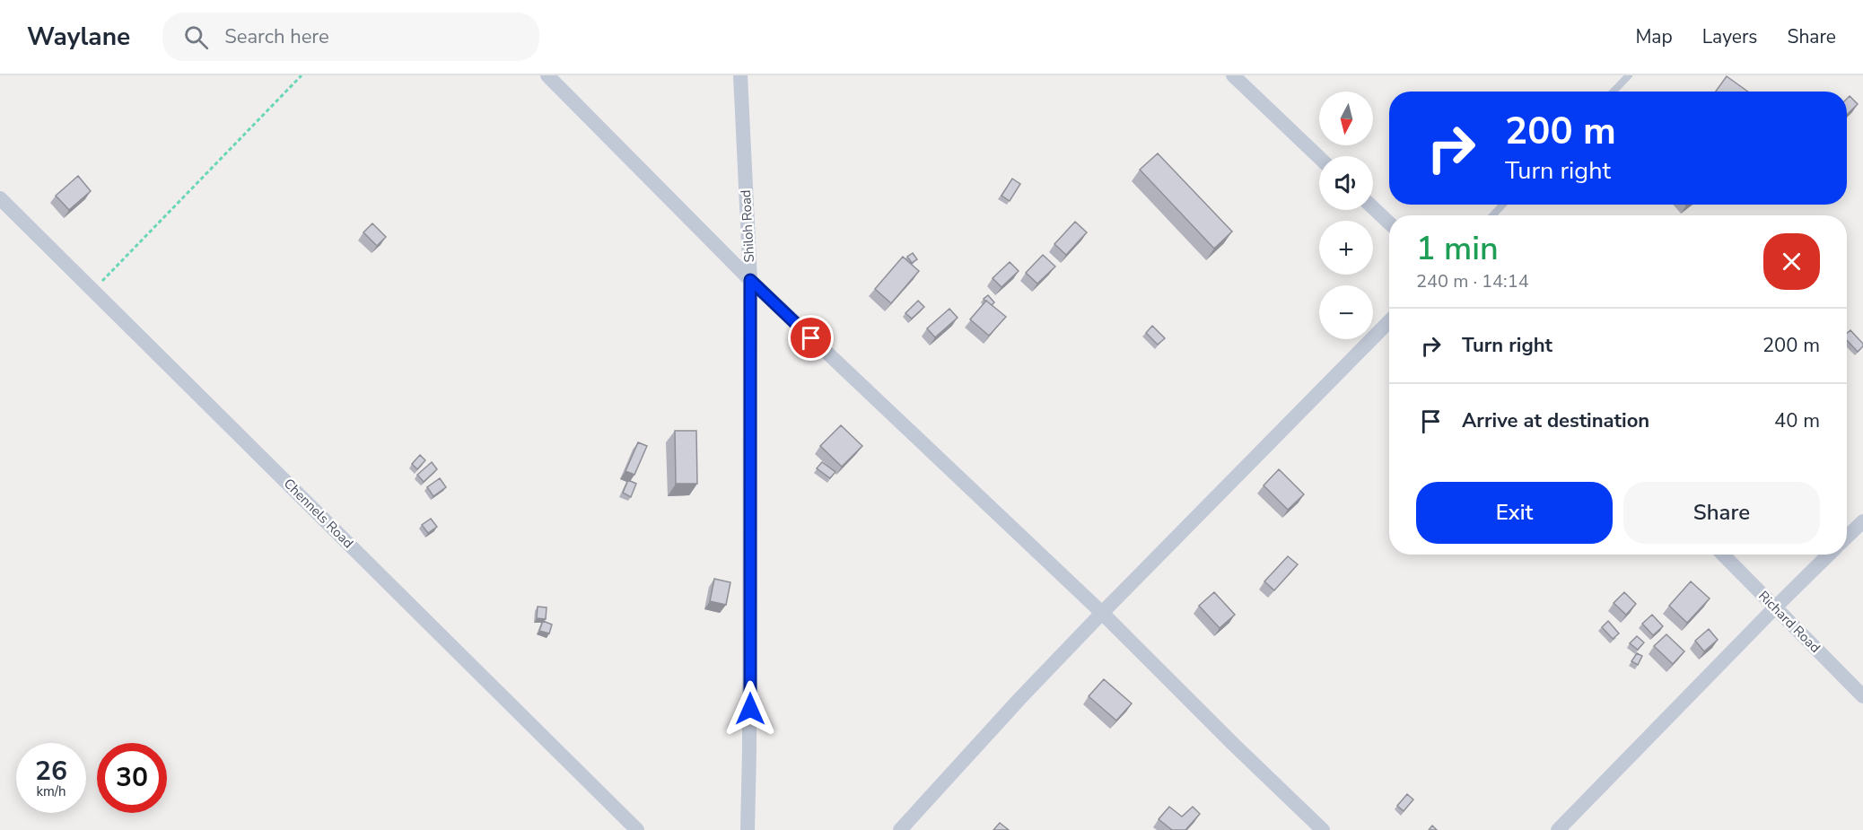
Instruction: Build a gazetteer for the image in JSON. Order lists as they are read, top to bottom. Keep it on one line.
{"streets":{"street":["Shiloh Road","Chennels Road","Richard Road"]},"north":"bottom","page":{"header":"Waylane","search":"Search here","nav":["Map","Layers","Share"],"map_buttons":["+","−"],"turn":["200 m","Turn right"],"heading":["1 min","240 m · 14:14"],"list":[{"name":"Turn right","value":"200 m"},{"name":"Arrive at destination","value":"40 m"}],"buttons":["Exit","Share"],"speed":"26 km/h","limit":"30"}}
